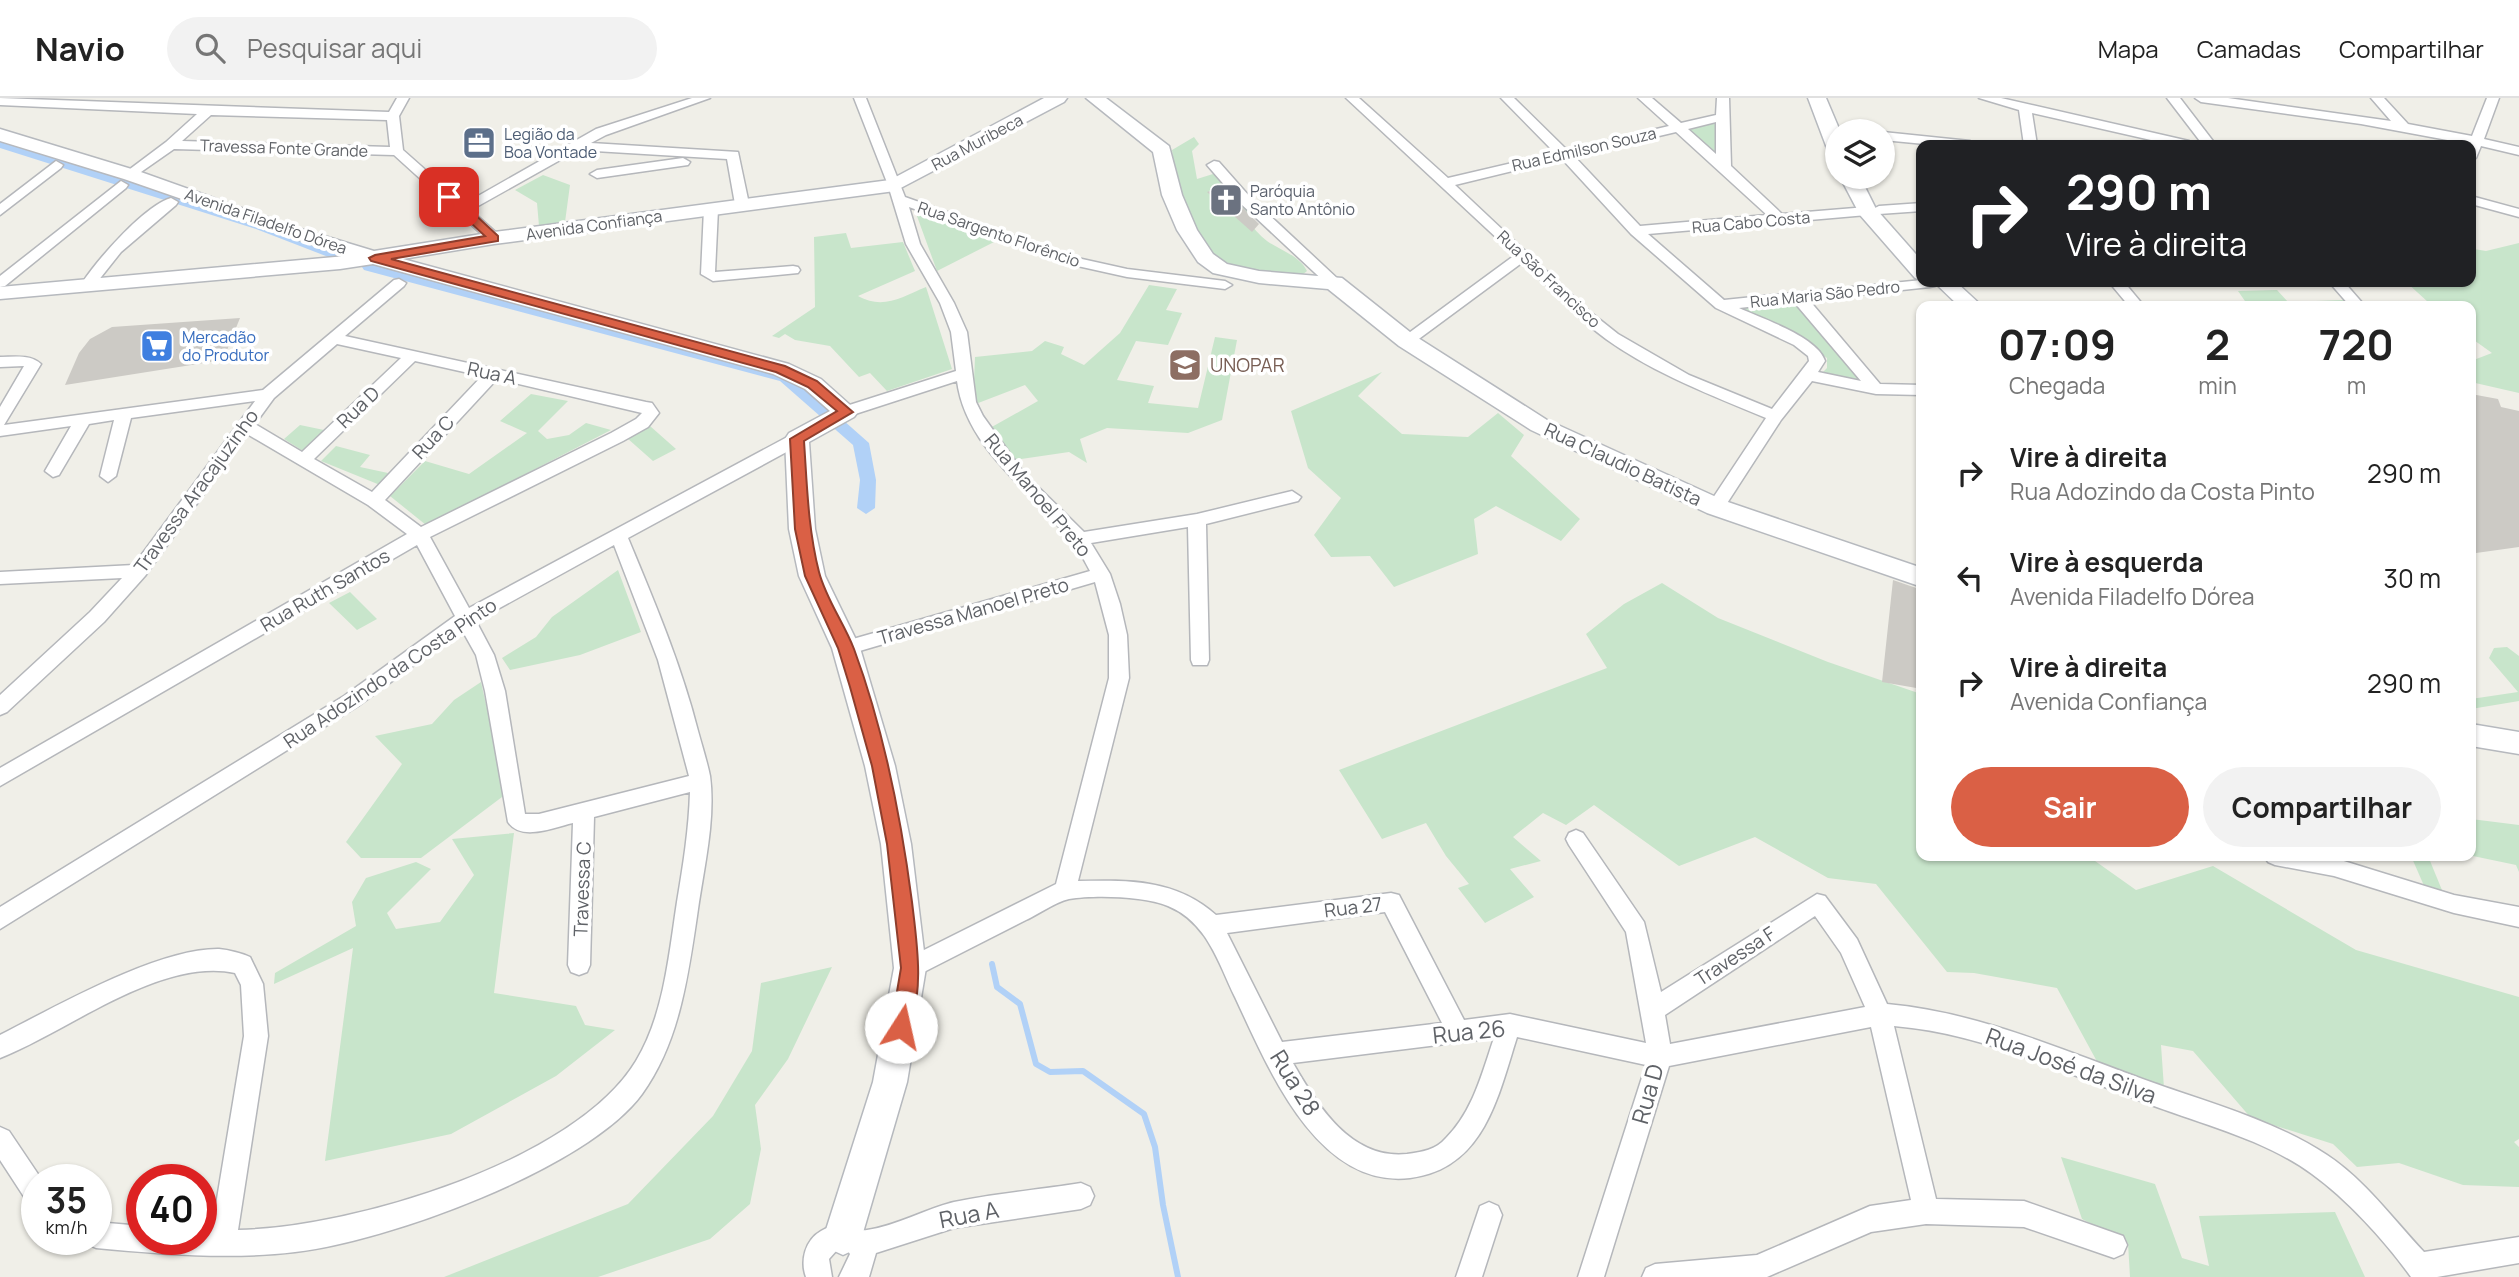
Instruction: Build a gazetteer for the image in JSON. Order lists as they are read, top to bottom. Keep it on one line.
{"streets":{"street":["Rua Muribeca","Travessa Fonte Grande","Rua Edmilson Souza","Avenida Filadelfo Dórea","Rua Cabo Costa","Avenida Confiança","Rua Sargento Florêncio","Rua São Francisco","Rua Maria São Pedro","Rua A","Rua D","Rua C","Rua Claudio Batista","Travessa Aracajuzinho","Rua Manoel Preto","Rua Ruth Santos","Travessa Manoel Preto","Rua Adozindo da Costa Pinto","Travessa C","Rua 27","Travessa F","Rua 26","Rua José da Silva","Rua 28"]},"crossings":[["Rua Muribeca","Avenida Confiança"],["Rua Muribeca","Rua Sargento Florêncio"],["Rua Muribeca","Rua Manoel Preto"],["Rua Edmilson Souza","Rua São Francisco"],["Avenida Filadelfo Dórea","Avenida Confiança"],["Avenida Filadelfo Dórea","Travessa Aracajuzinho"],["Avenida Filadelfo Dórea","Rua Adozindo da Costa Pinto"],["Avenida Confiança","Rua Sargento Florêncio"],["Avenida Confiança","Rua Manoel Preto"],["Rua Sargento Florêncio","Rua Manoel Preto"],["Rua A","Rua D"],["Rua A","Rua C"],["Rua A","Travessa Aracajuzinho"],["Rua A","Rua Ruth Santos"],["Rua D","Travessa F"],["Rua D","Rua 26"],["Rua D","Rua José da Silva"],["Rua Manoel Preto","Travessa Manoel Preto"],["Rua Manoel Preto","Rua 28"],["Rua 27","Rua 26"],["Rua 27","Rua 28"],["Travessa F","Rua José da Silva"],["Rua 26","Rua José da Silva"],["Rua 26","Rua 28"]],"places":{"office":["Legião da Boa Vontade"],"church":["Paróquia Santo Antônio"],"supermarket":["Mercadão do Produtor"],"school or university":["UNOPAR"]},"page":{"header":"Navio","search":"Pesquisar aqui","nav":["Mapa","Camadas","Compartilhar"],"turn":["290 m","Vire à direita"],"eta":["07:09","Chegada","2","min","720","m"],"list":[{"name":"Vire à direita","note":"Rua Adozindo da Costa Pinto","value":"290 m"},{"name":"Vire à esquerda","note":"Avenida Filadelfo Dórea","value":"30 m"},{"name":"Vire à direita","note":"Avenida Confiança","value":"290 m"}],"buttons":["Sair","Compartilhar"],"speed":"35 km/h","limit":"40"}}
